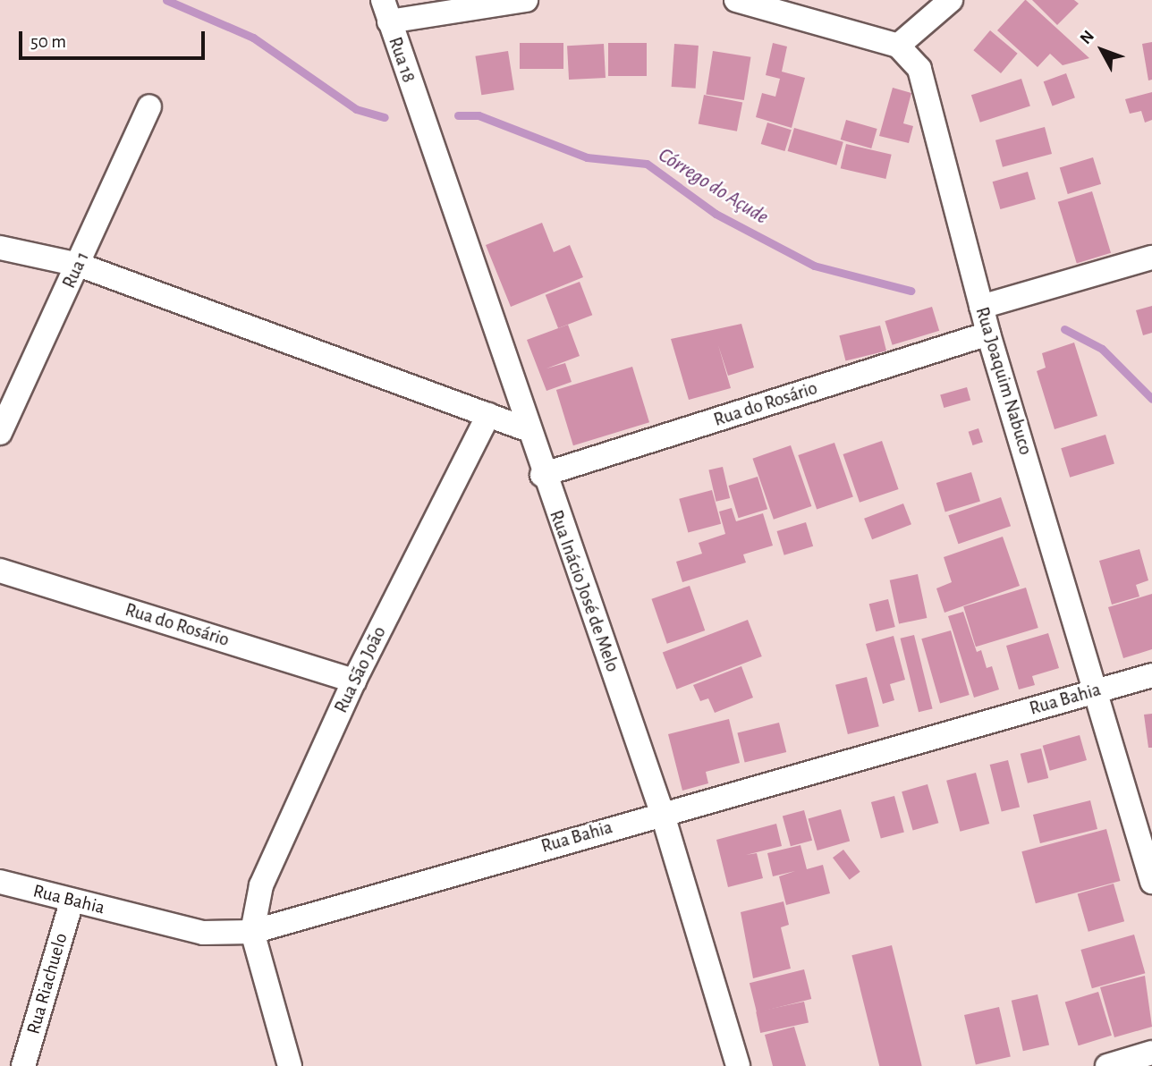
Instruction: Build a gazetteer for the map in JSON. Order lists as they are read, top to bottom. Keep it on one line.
{"streets":{"street":["Rua 18","Rua 1","Rua Joaquim Nabuco","Rua do Rosário","Rua Inácio José de Melo","Rua São João","Rua Bahia","Rua Riachuelo"]},"crossings":[["Rua 18","Rua Inácio José de Melo"],["Rua Joaquim Nabuco","Rua do Rosário"],["Rua Joaquim Nabuco","Rua Bahia"],["Rua do Rosário","Rua Inácio José de Melo"],["Rua do Rosário","Rua São João"],["Rua Inácio José de Melo","Rua Bahia"],["Rua São João","Rua Bahia"],["Rua Bahia","Rua Riachuelo"]],"water":["Córrego do Açude"],"scale_bar":"50 m","north":"top left"}
